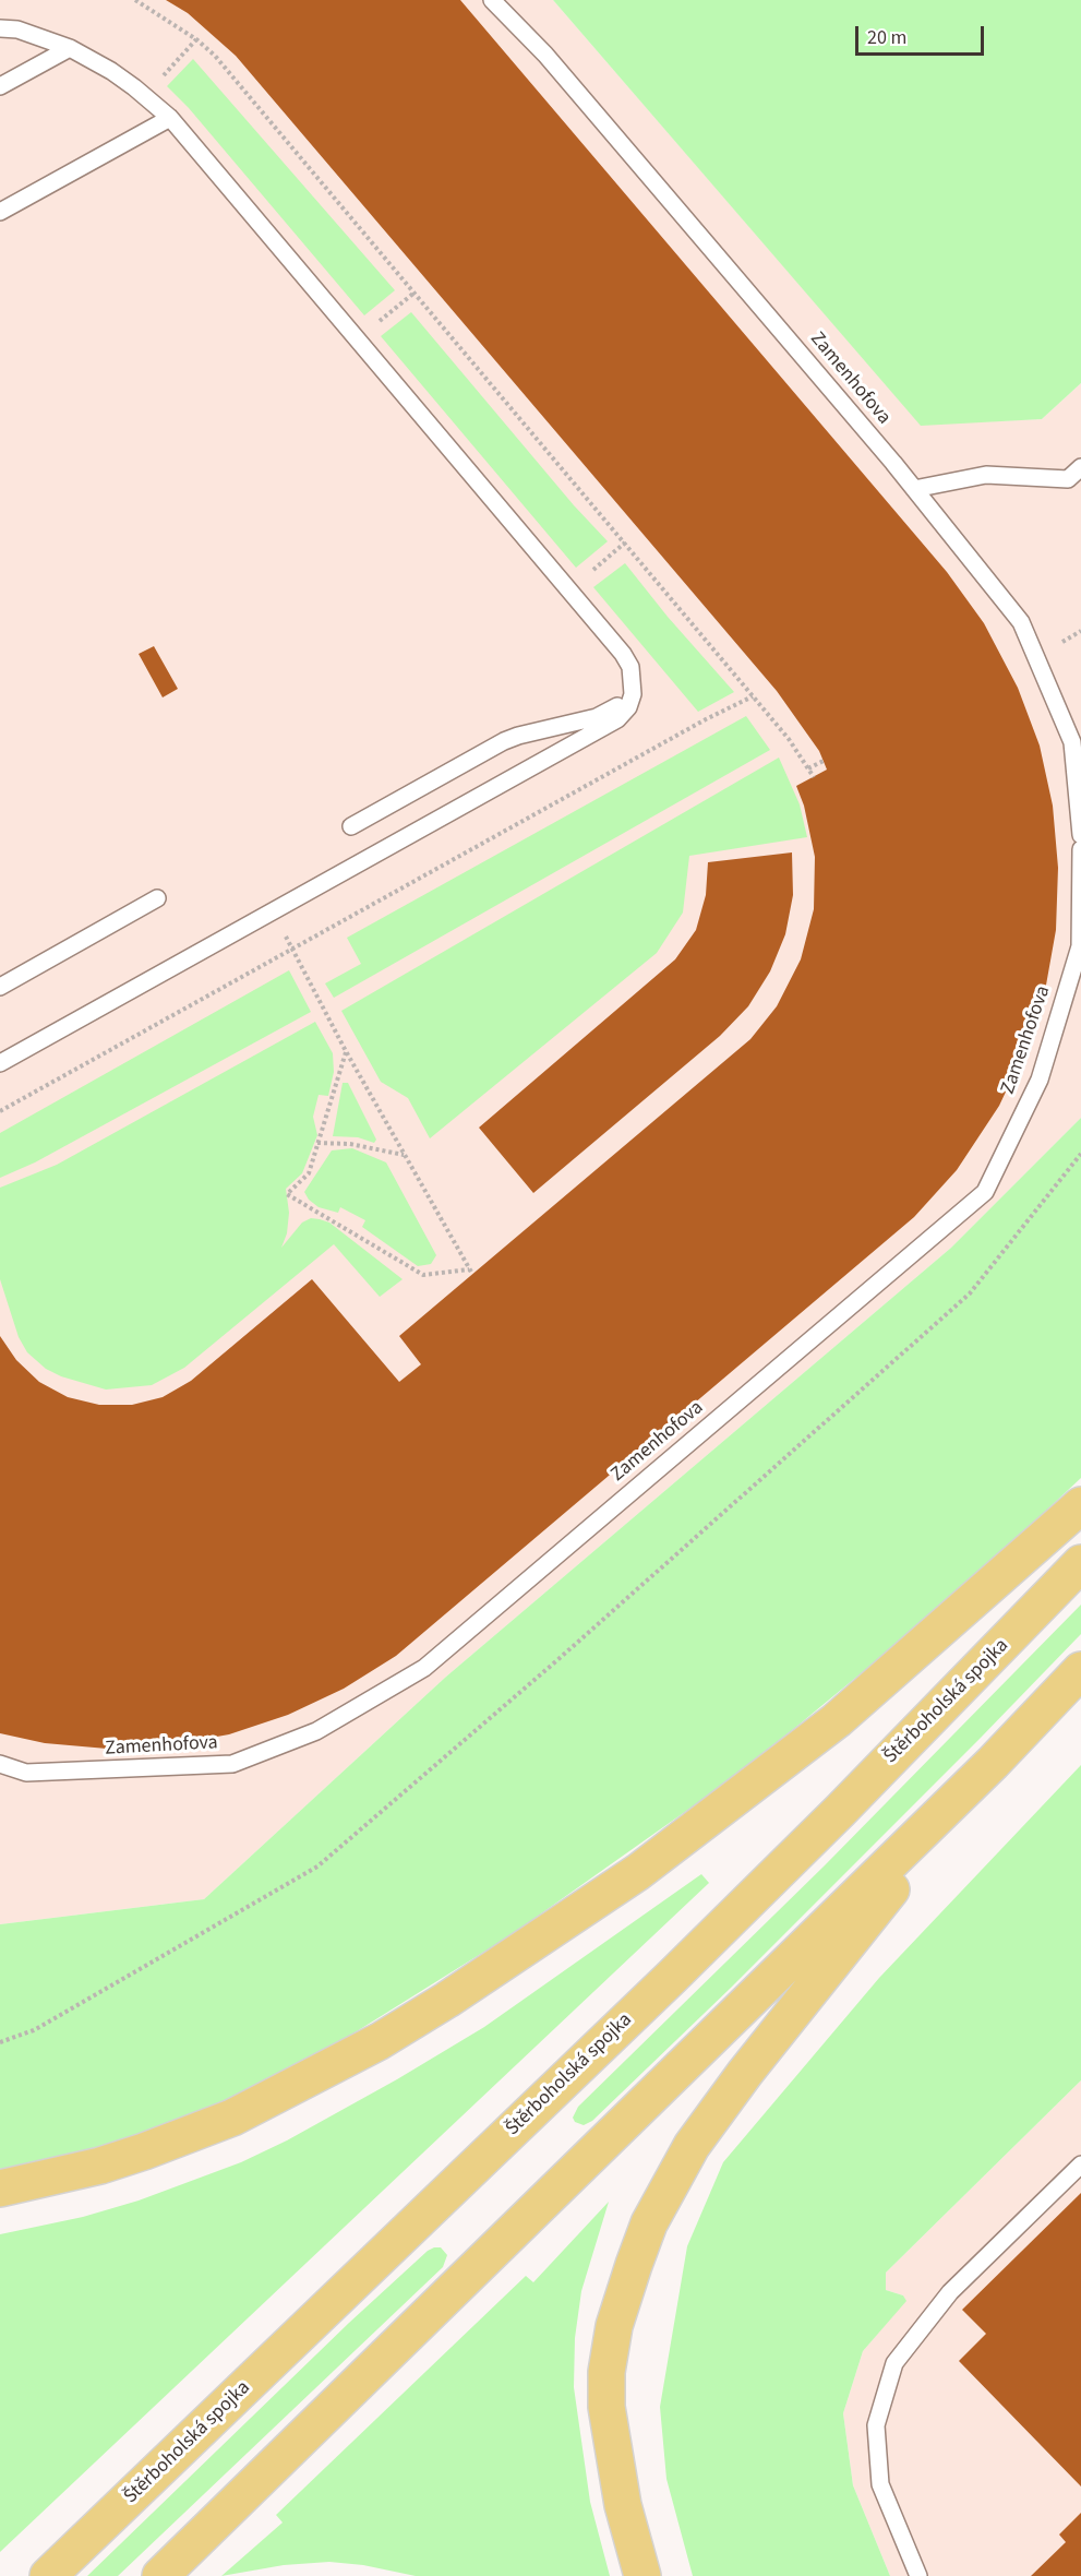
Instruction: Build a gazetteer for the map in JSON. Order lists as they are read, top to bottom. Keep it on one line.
{"streets":{"highway":["Štěrboholská spojka"],"lane":["Zamenhofova"]},"scale_bar":"20 m"}
